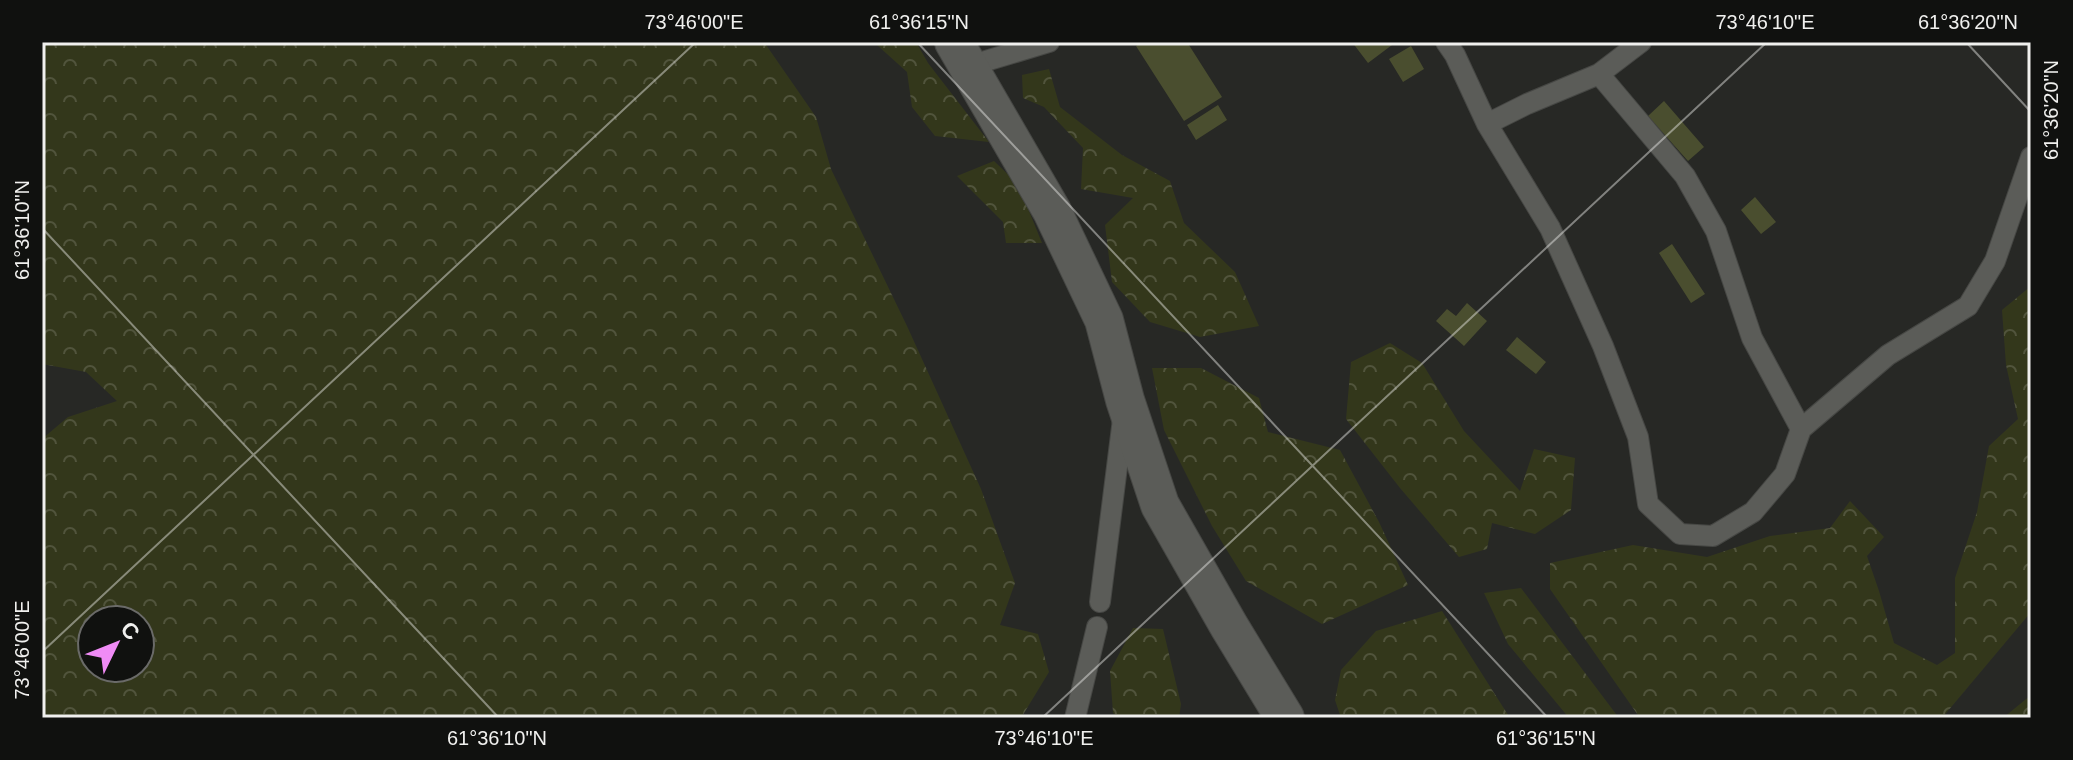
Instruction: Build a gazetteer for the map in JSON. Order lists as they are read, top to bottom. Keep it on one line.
{"north":"top right","coordinates":["73°46'00\"E","61°36'15\"N","73°46'10\"E","61°36'20\"N","61°36'10\"N"]}
